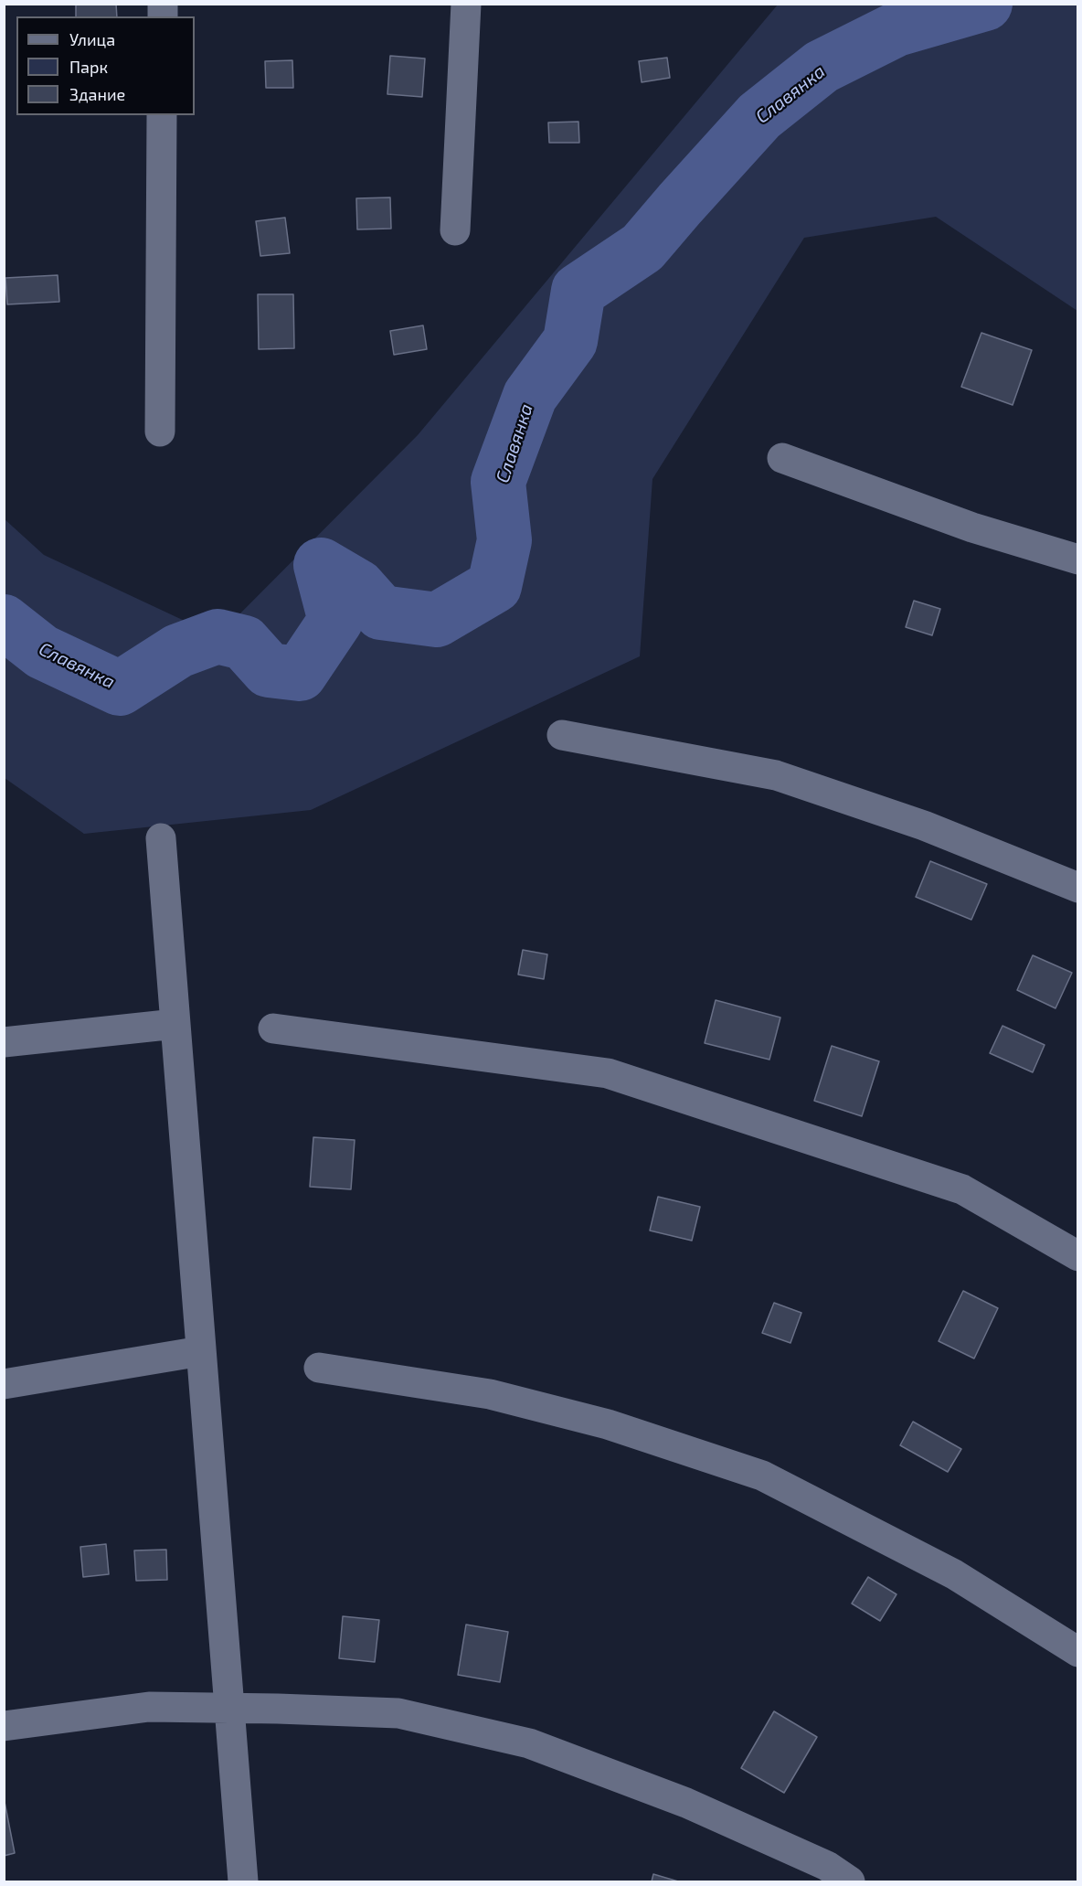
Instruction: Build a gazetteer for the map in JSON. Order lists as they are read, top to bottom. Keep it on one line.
{"water":["Славянка"],"legend":["Улица","Парк","Здание"]}
